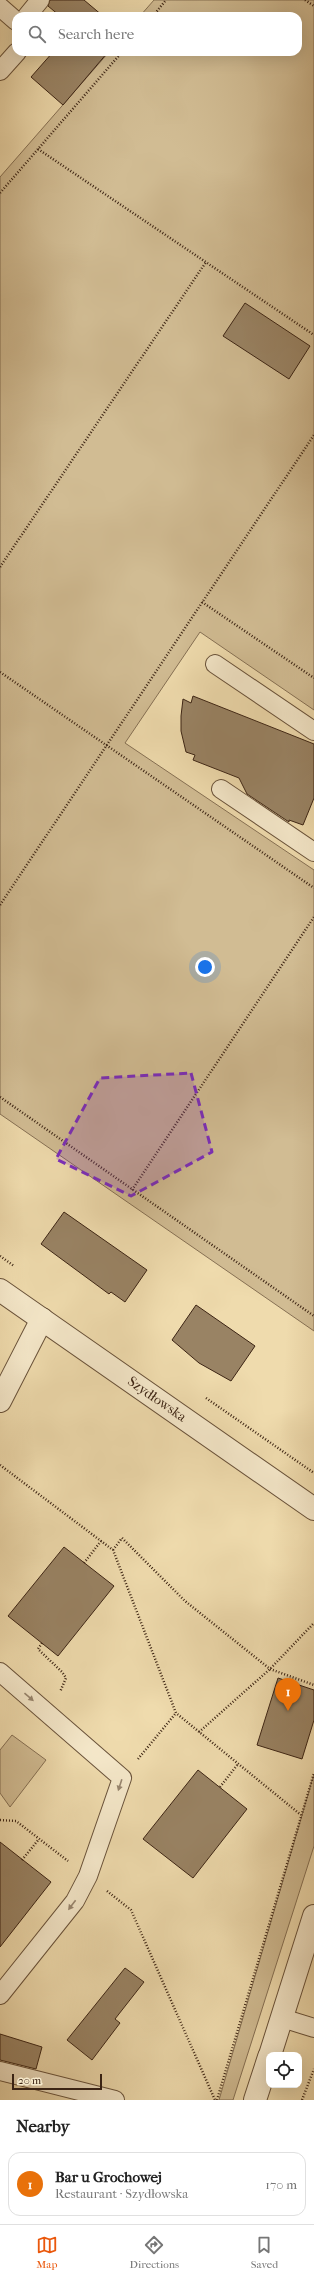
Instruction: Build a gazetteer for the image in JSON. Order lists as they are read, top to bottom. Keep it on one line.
{"streets":{"street":["Szydłowska"]},"scale_bar":"20 m","page":{"search":"Search here","pins":"1","scale":"20 m","heading":"Nearby","list":[{"mark":"1","name":"Bar u Grochowej","note":"Restaurant · Szydłowska","value":"170 m"}],"nav":["Map","Directions","Saved"]}}
